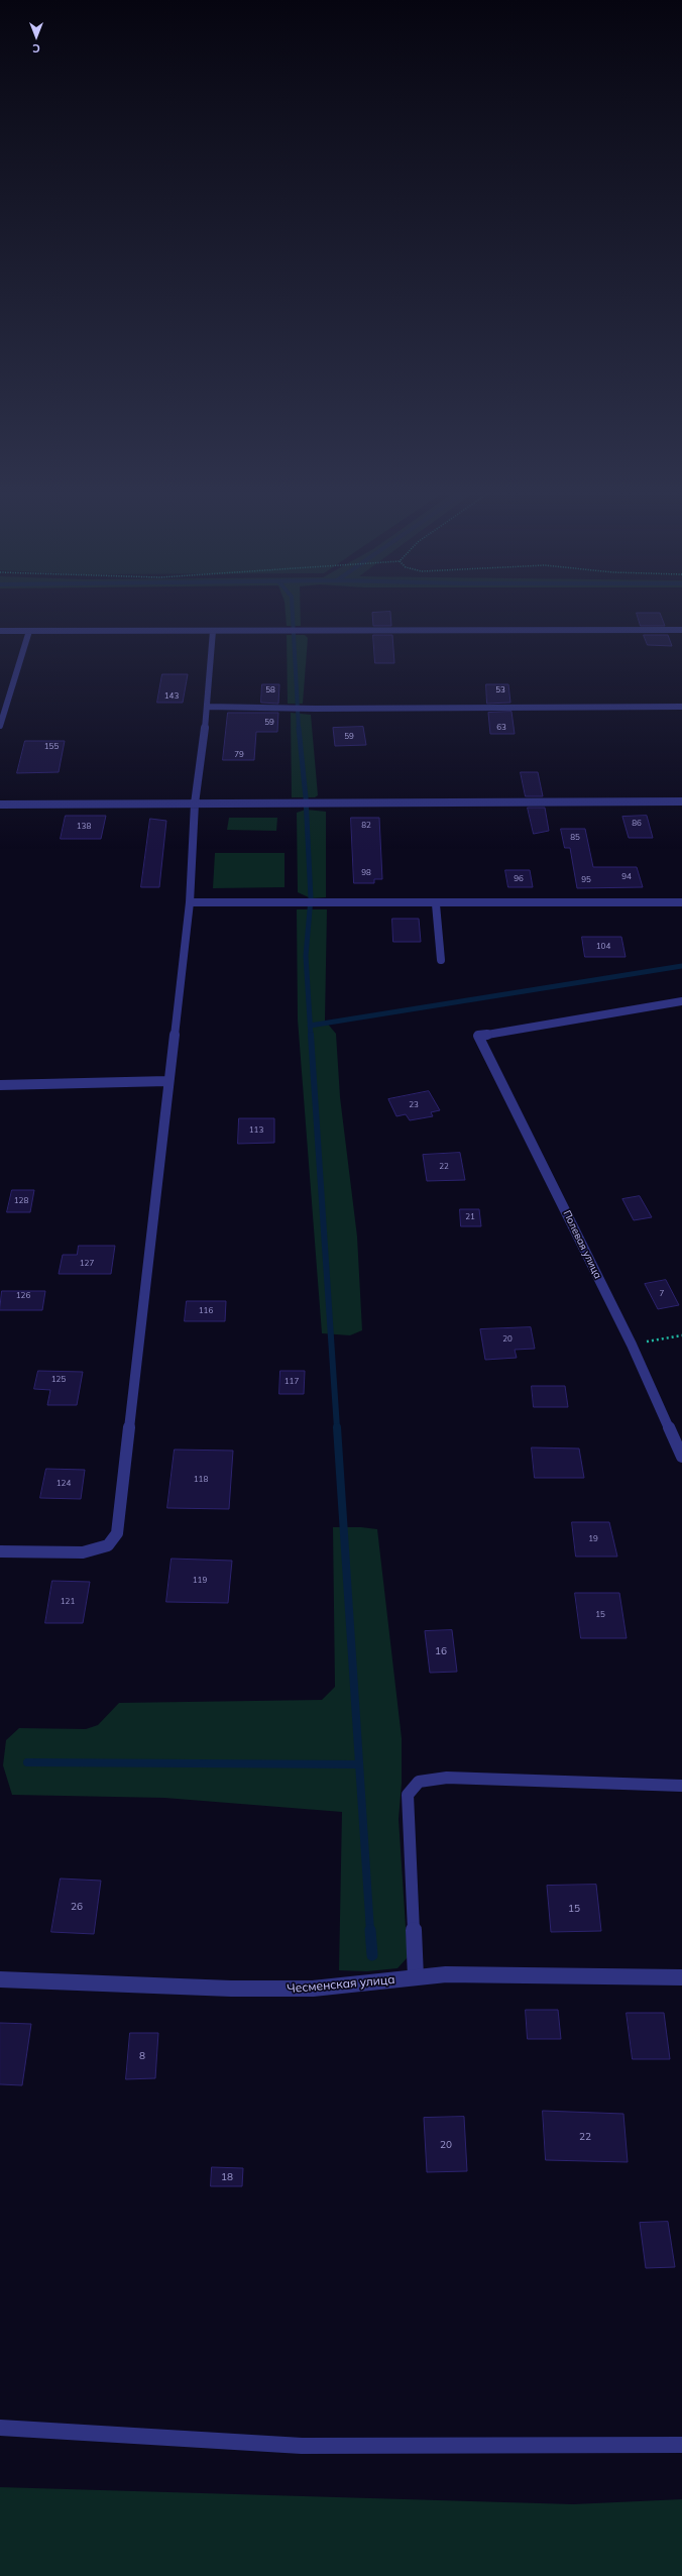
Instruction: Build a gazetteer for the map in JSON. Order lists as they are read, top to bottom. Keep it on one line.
{"streets":{"street":["Полевая улица","Чесменская улица"]},"house_numbers":["58","53","143","59","63","59","155","79","86","82","138","85","98","94","96","95","104","23","113","22","128","21","127","7","126","116","20","125","117","118","124","19","119","121","15","16","26","15","8","22","20","18"],"north":"bottom"}
